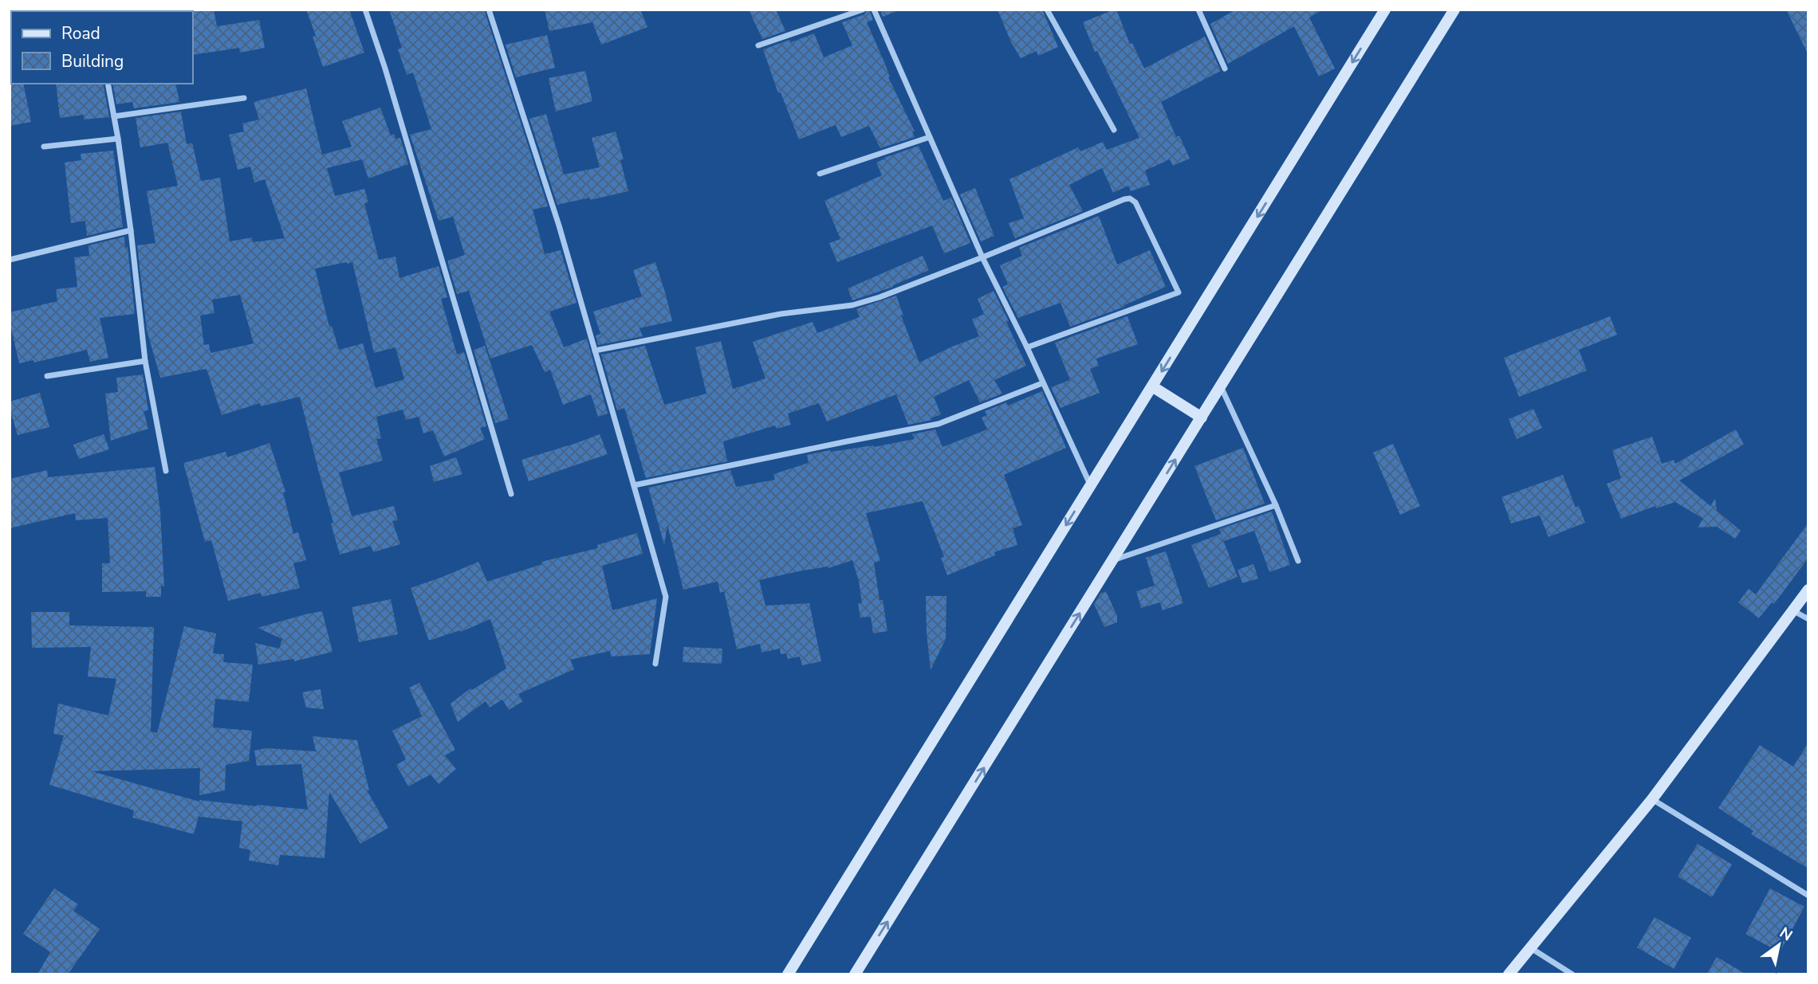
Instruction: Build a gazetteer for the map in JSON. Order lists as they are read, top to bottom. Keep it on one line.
{"legend":["Road","Building"],"north":"top right"}
